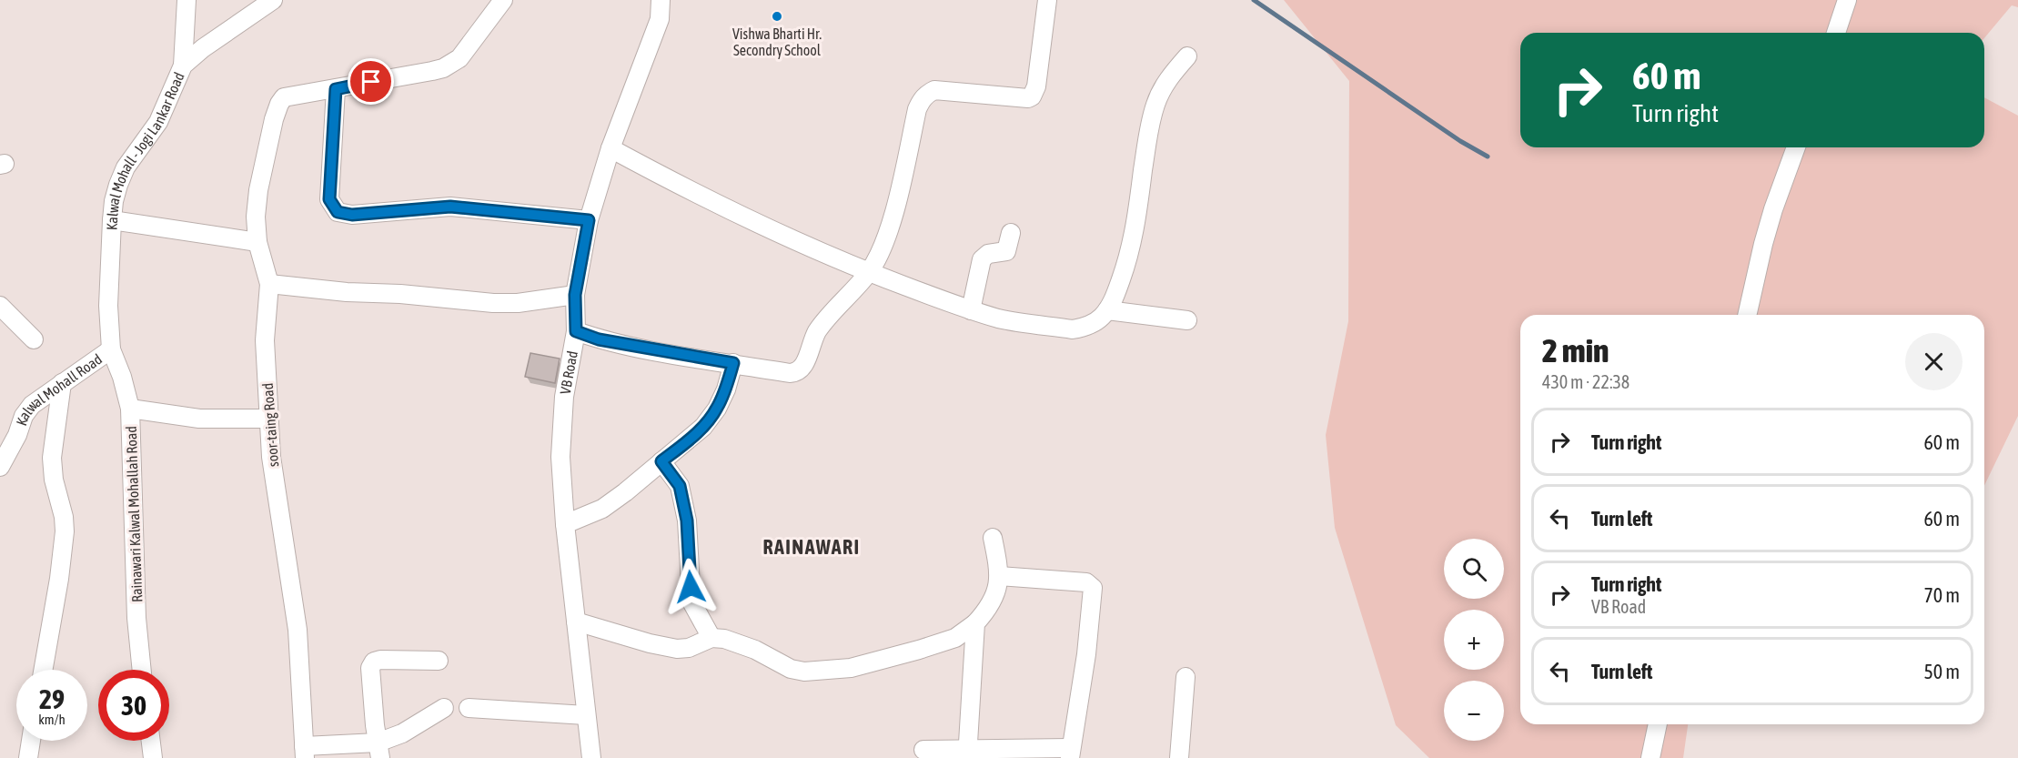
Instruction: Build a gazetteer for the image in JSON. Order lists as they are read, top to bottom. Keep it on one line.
{"streets":{"street":["Kalwal Mohall - Jogi Lankar Road","VB Road","Kalwal Mohall Road","soor-taing Road","Rainawari Kalwal Mohallah Road"]},"crossings":[["Kalwal Mohall - Jogi Lankar Road","Kalwal Mohall Road"],["Kalwal Mohall - Jogi Lankar Road","Rainawari Kalwal Mohallah Road"],["Kalwal Mohall Road","Rainawari Kalwal Mohallah Road"]],"districts":["RAINAWARI"],"places":["Vishwa Bharti Hr. Secondry School"],"page":{"turn":["60 m","Turn right"],"heading":["2 min","430 m · 22:38"],"list":[{"name":"Turn right","value":"60 m"},{"name":"Turn left","value":"60 m"},{"name":"Turn right","note":"VB Road","value":"70 m"},{"name":"Turn left","value":"50 m"}],"map_buttons":["+","−"],"speed":"29 km/h","limit":"30"}}
